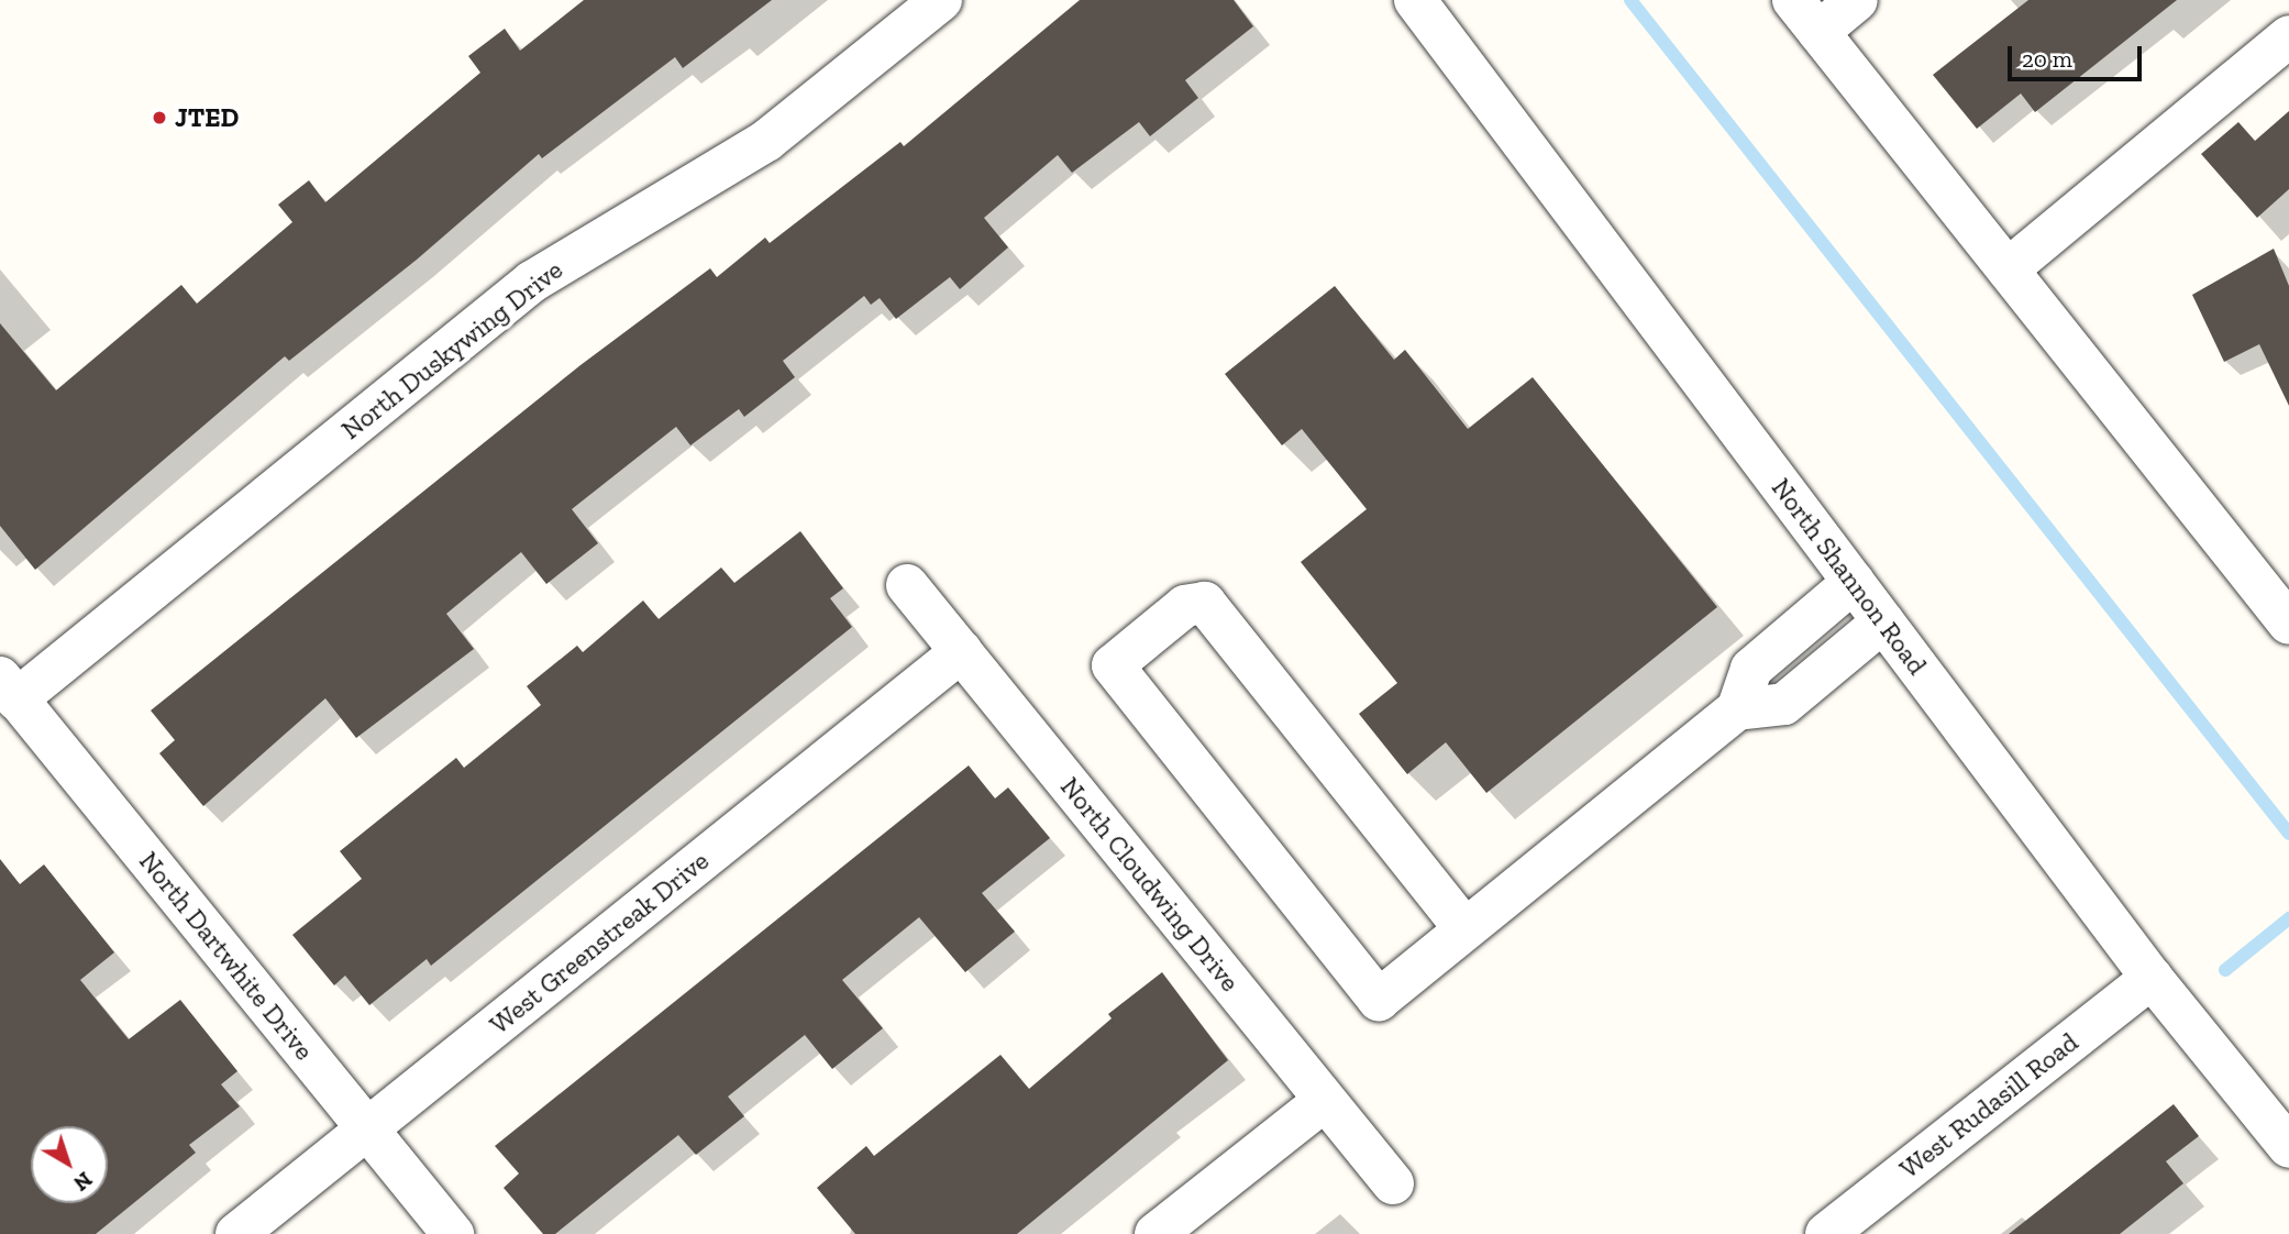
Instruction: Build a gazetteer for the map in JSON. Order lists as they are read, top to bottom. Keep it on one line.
{"streets":{"street":["North Duskywing Drive","North Shannon Road","North Cloudwing Drive","West Greenstreak Drive","North Dartwhite Drive","West Rudasill Road"]},"crossings":[["North Duskywing Drive","North Dartwhite Drive"],["North Shannon Road","West Rudasill Road"],["North Cloudwing Drive","West Greenstreak Drive"],["West Greenstreak Drive","North Dartwhite Drive"]],"places":["JTED"],"scale_bar":"20 m","north":"bottom right"}
